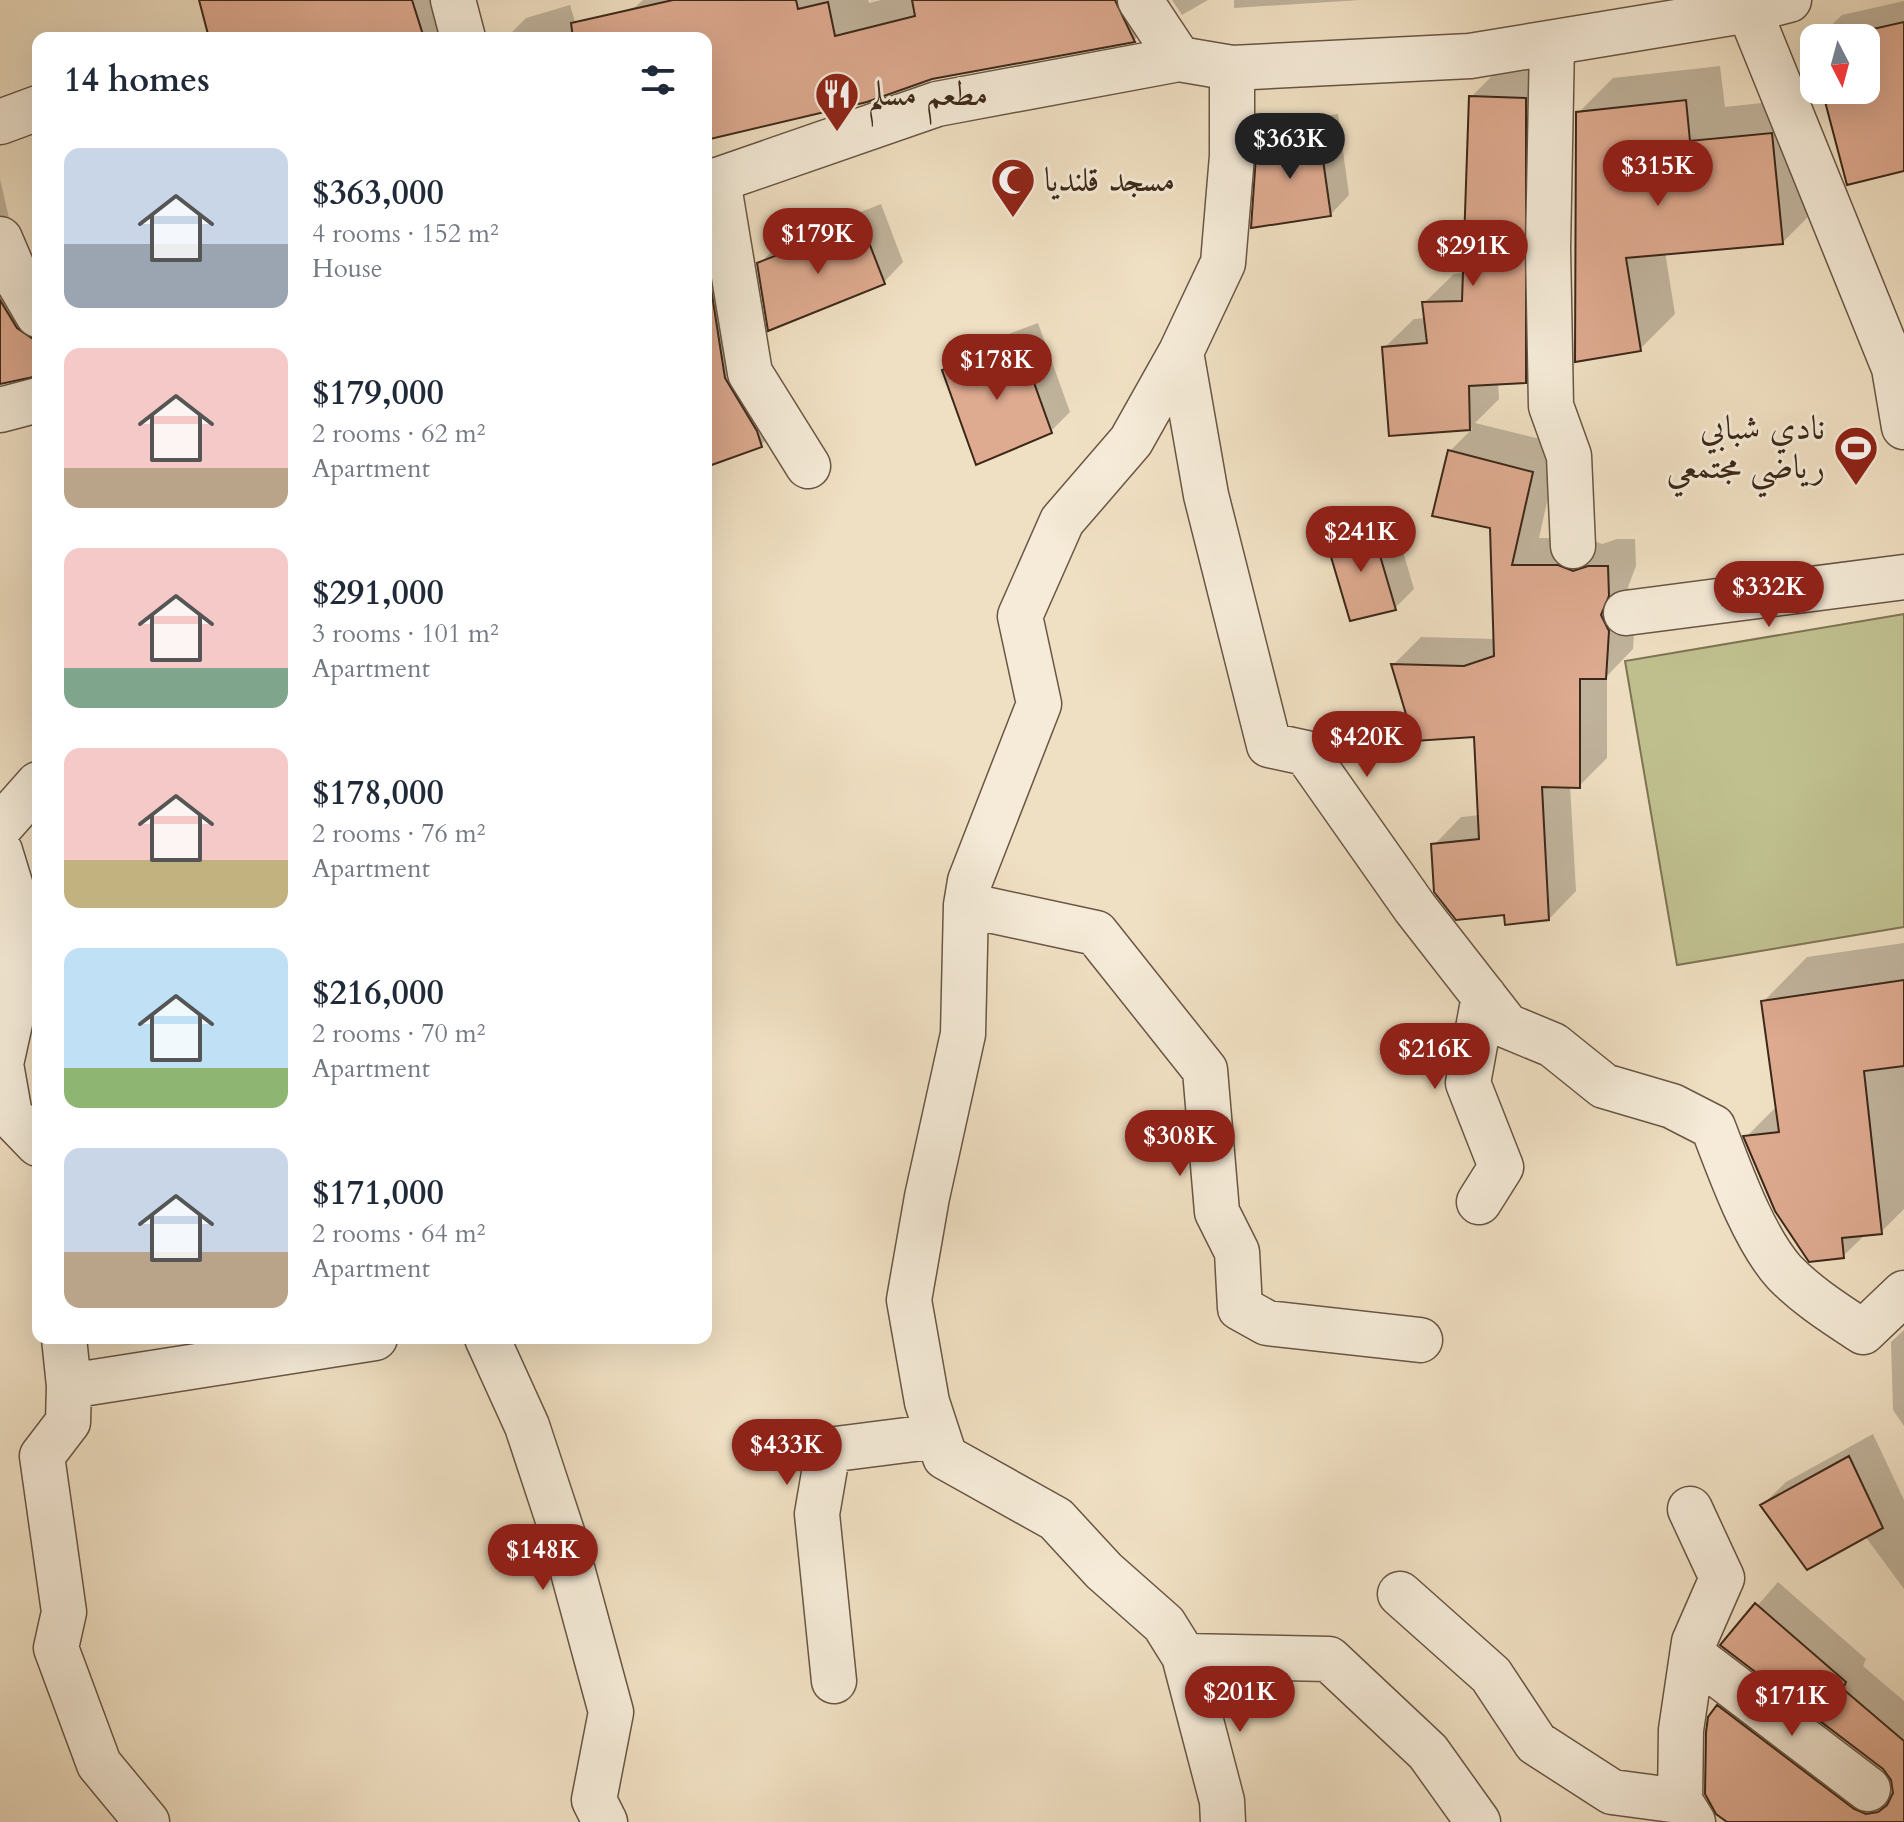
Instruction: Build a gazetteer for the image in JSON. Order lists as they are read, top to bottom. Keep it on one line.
{"places":{"restaurant":["مطعم مسلم"],"mosque":["مسجد قلنديا"],"sports":["نادي شبابي رياضي مجتمعي"]},"north":"bottom","page":{"heading":"14 homes","price":["$363K","$315K","$179K","$291K","$178K","$241K","$332K","$420K","$216K","$308K","$433K","$148K","$201K","$171K"],"list":[{"name":"$363,000","note":"4 rooms · 152 m² · House"},{"name":"$179,000","note":"2 rooms · 62 m² · Apartment"},{"name":"$291,000","note":"3 rooms · 101 m² · Apartment"},{"name":"$178,000","note":"2 rooms · 76 m² · Apartment"},{"name":"$216,000","note":"2 rooms · 70 m² · Apartment"},{"name":"$171,000","note":"2 rooms · 64 m² · Apartment"}]}}
